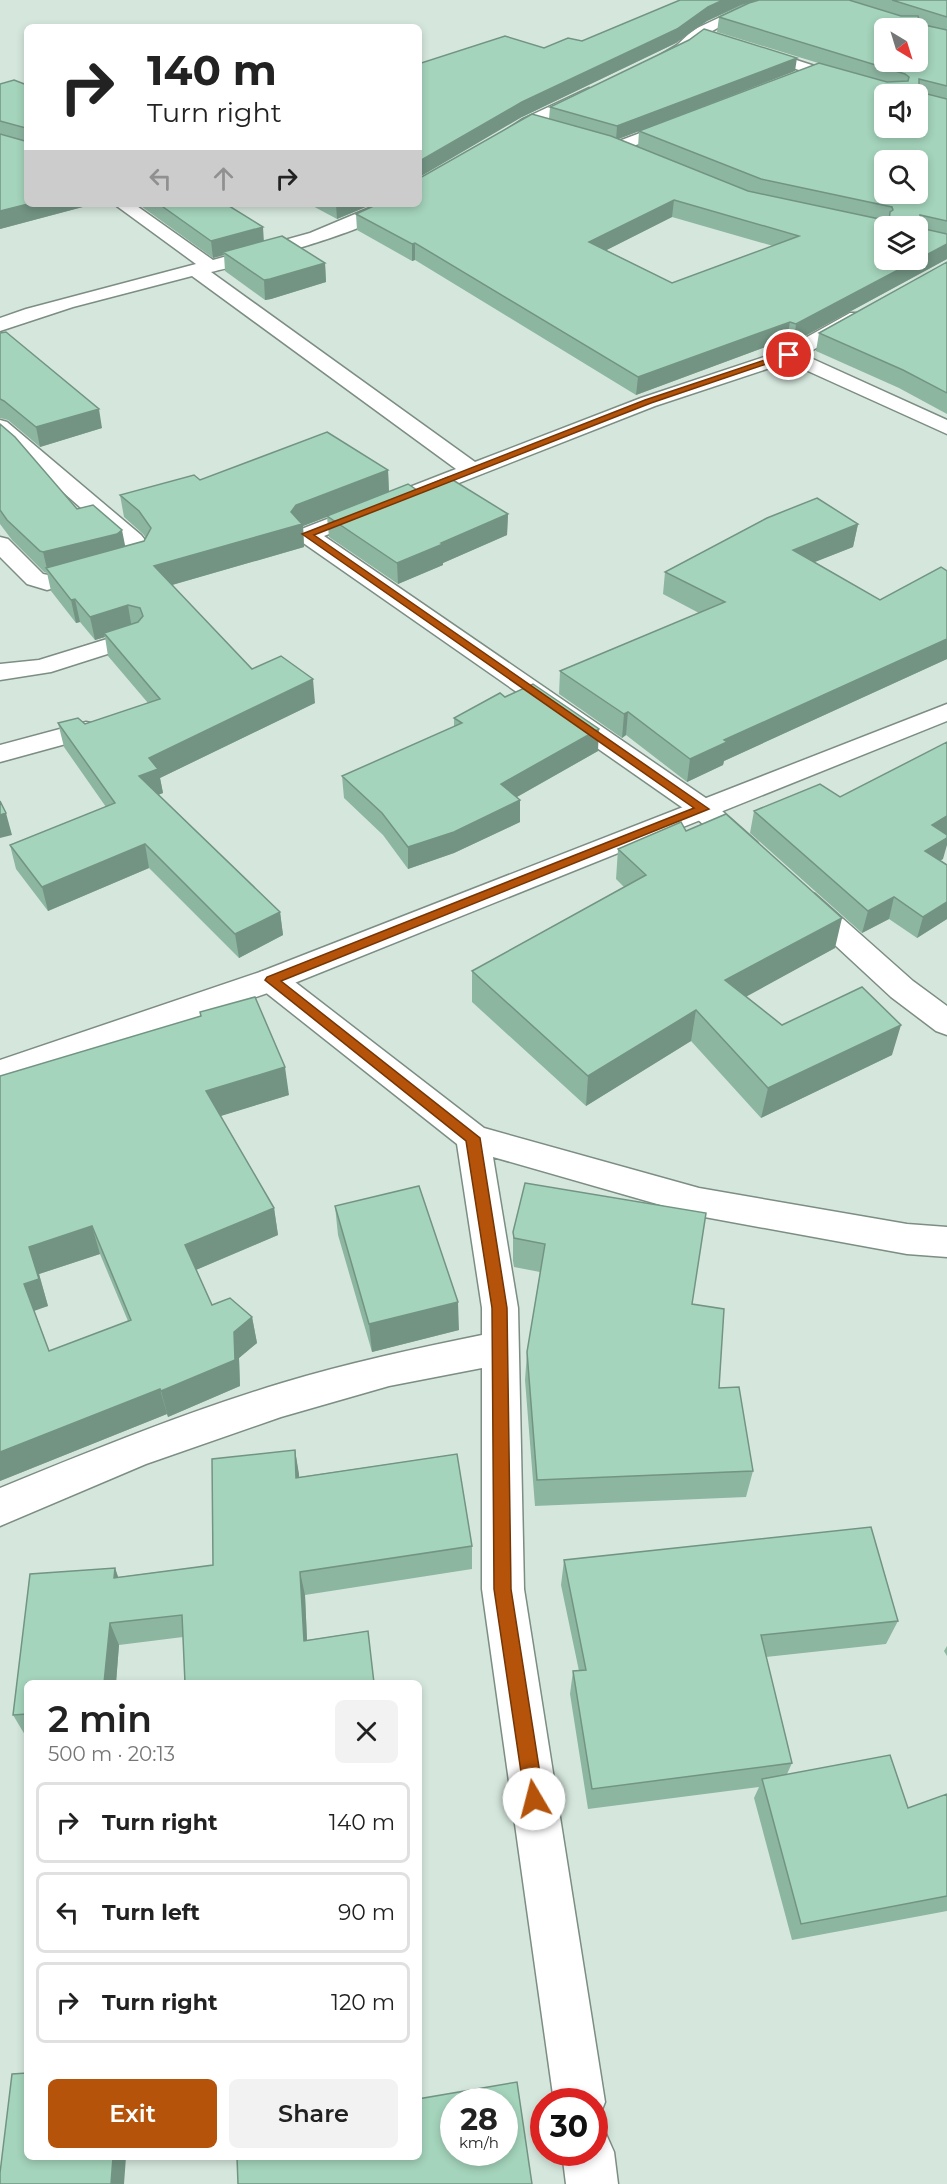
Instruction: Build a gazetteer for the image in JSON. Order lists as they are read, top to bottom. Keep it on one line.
{"north":"bottom right","page":{"turn":["140 m","Turn right"],"heading":["2 min","500 m · 20:13"],"list":[{"name":"Turn right","value":"140 m"},{"name":"Turn left","value":"90 m"},{"name":"Turn right","value":"120 m"}],"buttons":["Exit","Share"],"speed":"28 km/h","limit":"30"}}
